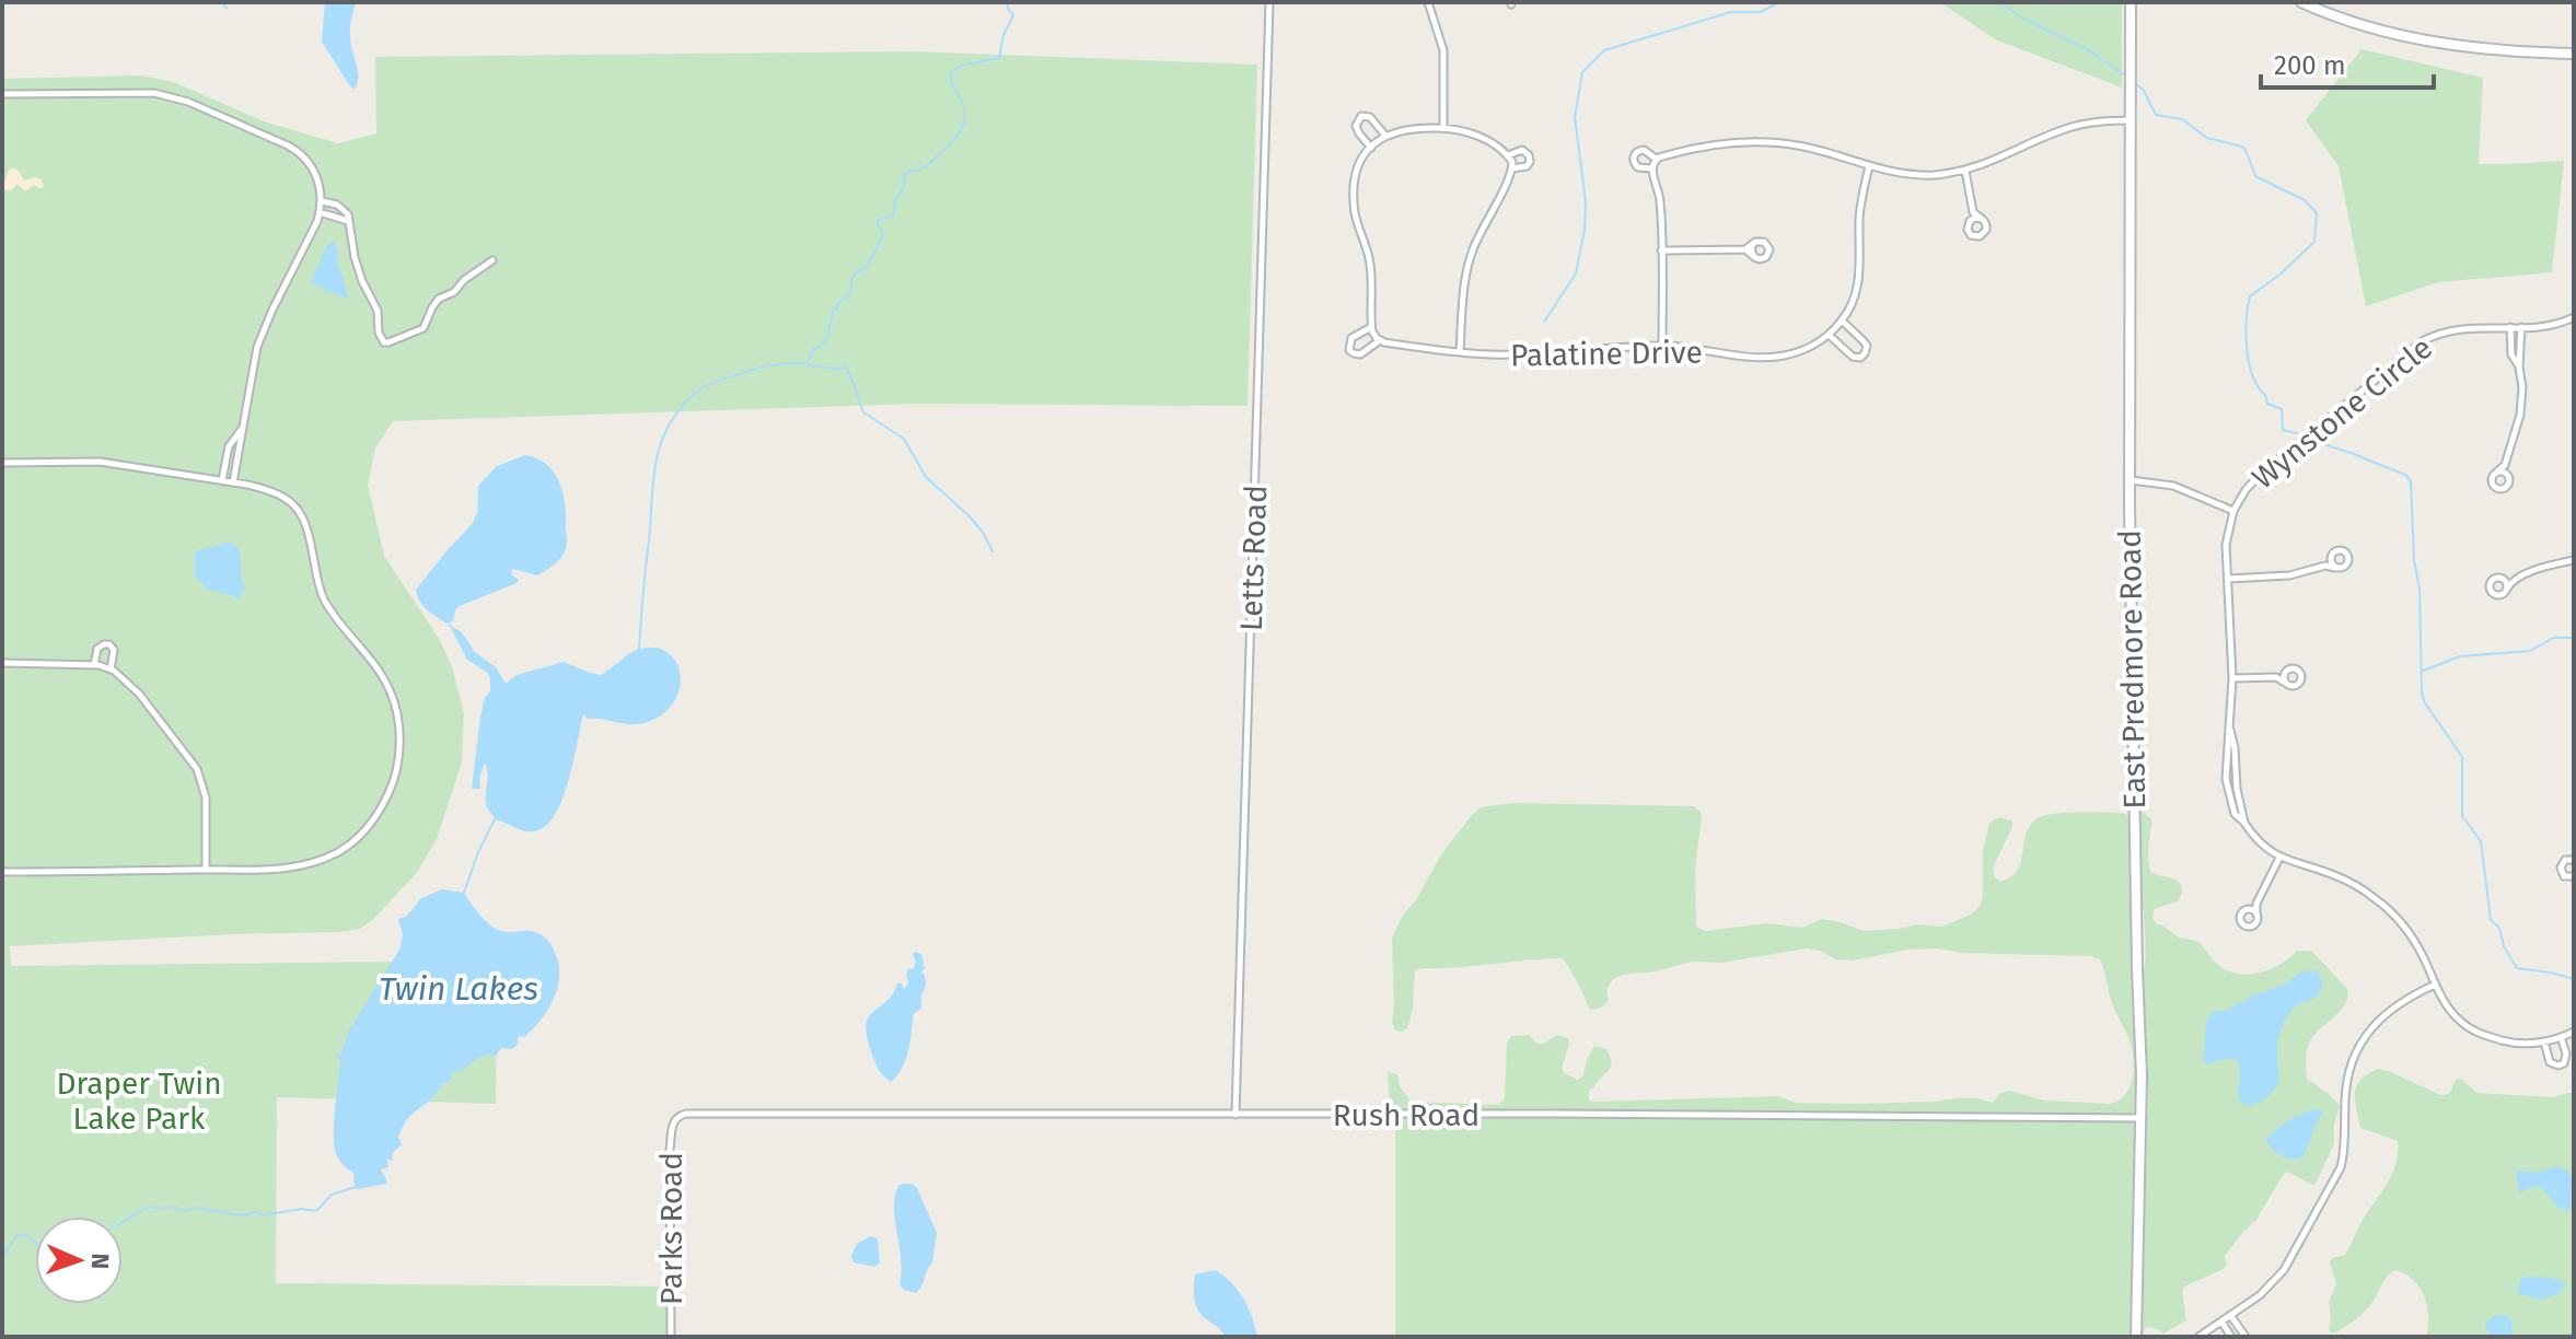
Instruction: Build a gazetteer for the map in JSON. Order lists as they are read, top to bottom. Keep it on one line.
{"streets":{"street":["Palatine Drive","Wynstone Circle","Letts Road","East Predmore Road","Rush Road","Parks Road"]},"crossings":[["Letts Road","Rush Road"],["East Predmore Road","Rush Road"],["Rush Road","Parks Road"]],"water":["Twin Lakes"],"parks":["Draper Twin Lake Park"],"scale_bar":"200 m","north":"right"}
